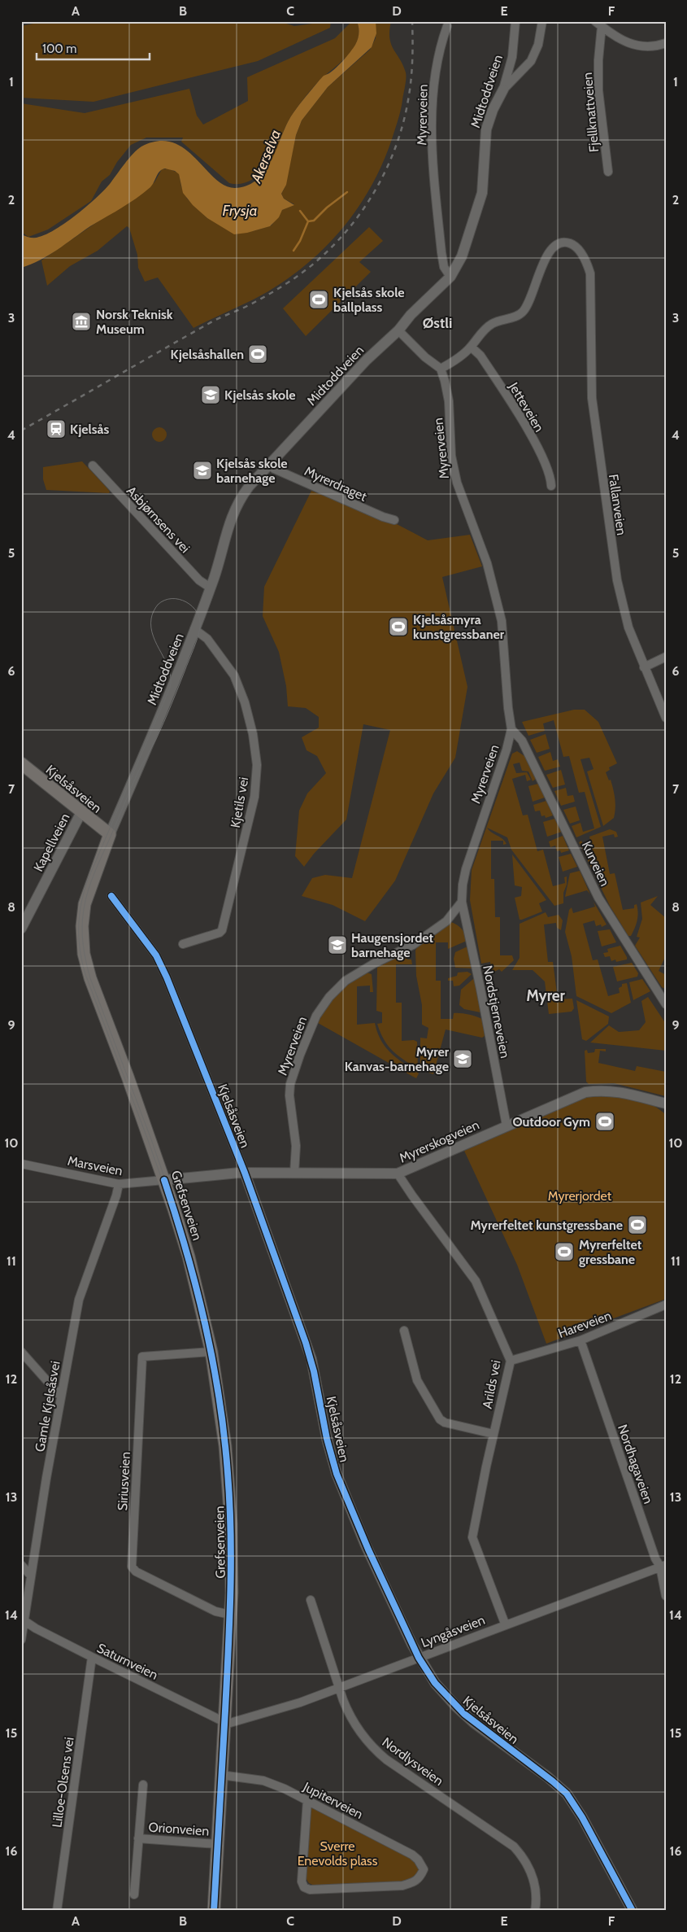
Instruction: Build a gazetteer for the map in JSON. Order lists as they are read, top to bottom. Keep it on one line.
{"streets":{"main road":["Kjelsåsveien","Grefsenveien"],"street":["Midtoddveien","Fjellknattveien","Myrerveien","Jetteveien","Myrerdraget","Fallanveien","Asbjørnsens vei","Kjetils vei","Kapellveien","Kurveien","Nordstjerneveien","Myrerskogveien","Marsveien","Hareveien","Arilds vei","Gamle Kjelsåsvei","Nordhagaveien","Siriusveien","Lyngåsveien","Saturnveien","Nordlysveien","Lilloe-Olsens vei","Jupiterveien","Orionveien"]},"crossings":[["Midtoddveien","Myrerveien"],["Midtoddveien","Myrerdraget"],["Midtoddveien","Asbjørnsens vei"],["Midtoddveien","Kjelsåsveien"],["Midtoddveien","Kjetils vei"],["Midtoddveien","Grefsenveien"],["Myrerveien","Fallanveien"],["Myrerveien","Kurveien"],["Myrerveien","Nordstjerneveien"],["Myrerveien","Myrerskogveien"],["Jetteveien","Fallanveien"],["Kjelsåsveien","Kapellveien"],["Kjelsåsveien","Myrerskogveien"],["Kjelsåsveien","Grefsenveien"],["Kjelsåsveien","Lyngåsveien"],["Nordstjerneveien","Myrerskogveien"],["Myrerskogveien","Marsveien"],["Myrerskogveien","Grefsenveien"],["Myrerskogveien","Arilds vei"],["Marsveien","Grefsenveien"],["Marsveien","Gamle Kjelsåsvei"],["Grefsenveien","Siriusveien"],["Grefsenveien","Lyngåsveien"],["Grefsenveien","Saturnveien"],["Grefsenveien","Jupiterveien"],["Grefsenveien","Orionveien"],["Hareveien","Arilds vei"],["Hareveien","Nordhagaveien"],["Arilds vei","Lyngåsveien"],["Gamle Kjelsåsvei","Saturnveien"],["Nordhagaveien","Lyngåsveien"],["Lyngåsveien","Saturnveien"],["Lyngåsveien","Nordlysveien"],["Saturnveien","Lilloe-Olsens vei"]],"districts":["Østli","Myrer"],"water":["Akerselva","Frysja"],"parks":["Myrerjordet","Sverre Enevolds plass"],"places":{"sports":["Kjelsås skole ballplass","Kjelsåshallen","Kjelsåsmyra kunstgressbaner","Outdoor Gym","Myrerfeltet kunstgressbane","Myrerfeltet gressbane"],"museum":["Norsk Teknisk Museum"],"school or university":["Kjelsås skole","Kjelsås skole barnehage","Haugensjordet barnehage","Myrer Kanvas-barnehage"],"station":["Kjelsås"]},"scale_bar":"100 m","grid":{"columns":["A","B","C","D","E","F"],"rows":["1","2","3","4","5","6","7","8","9","10","11","12","13","14","15","16"]}}
